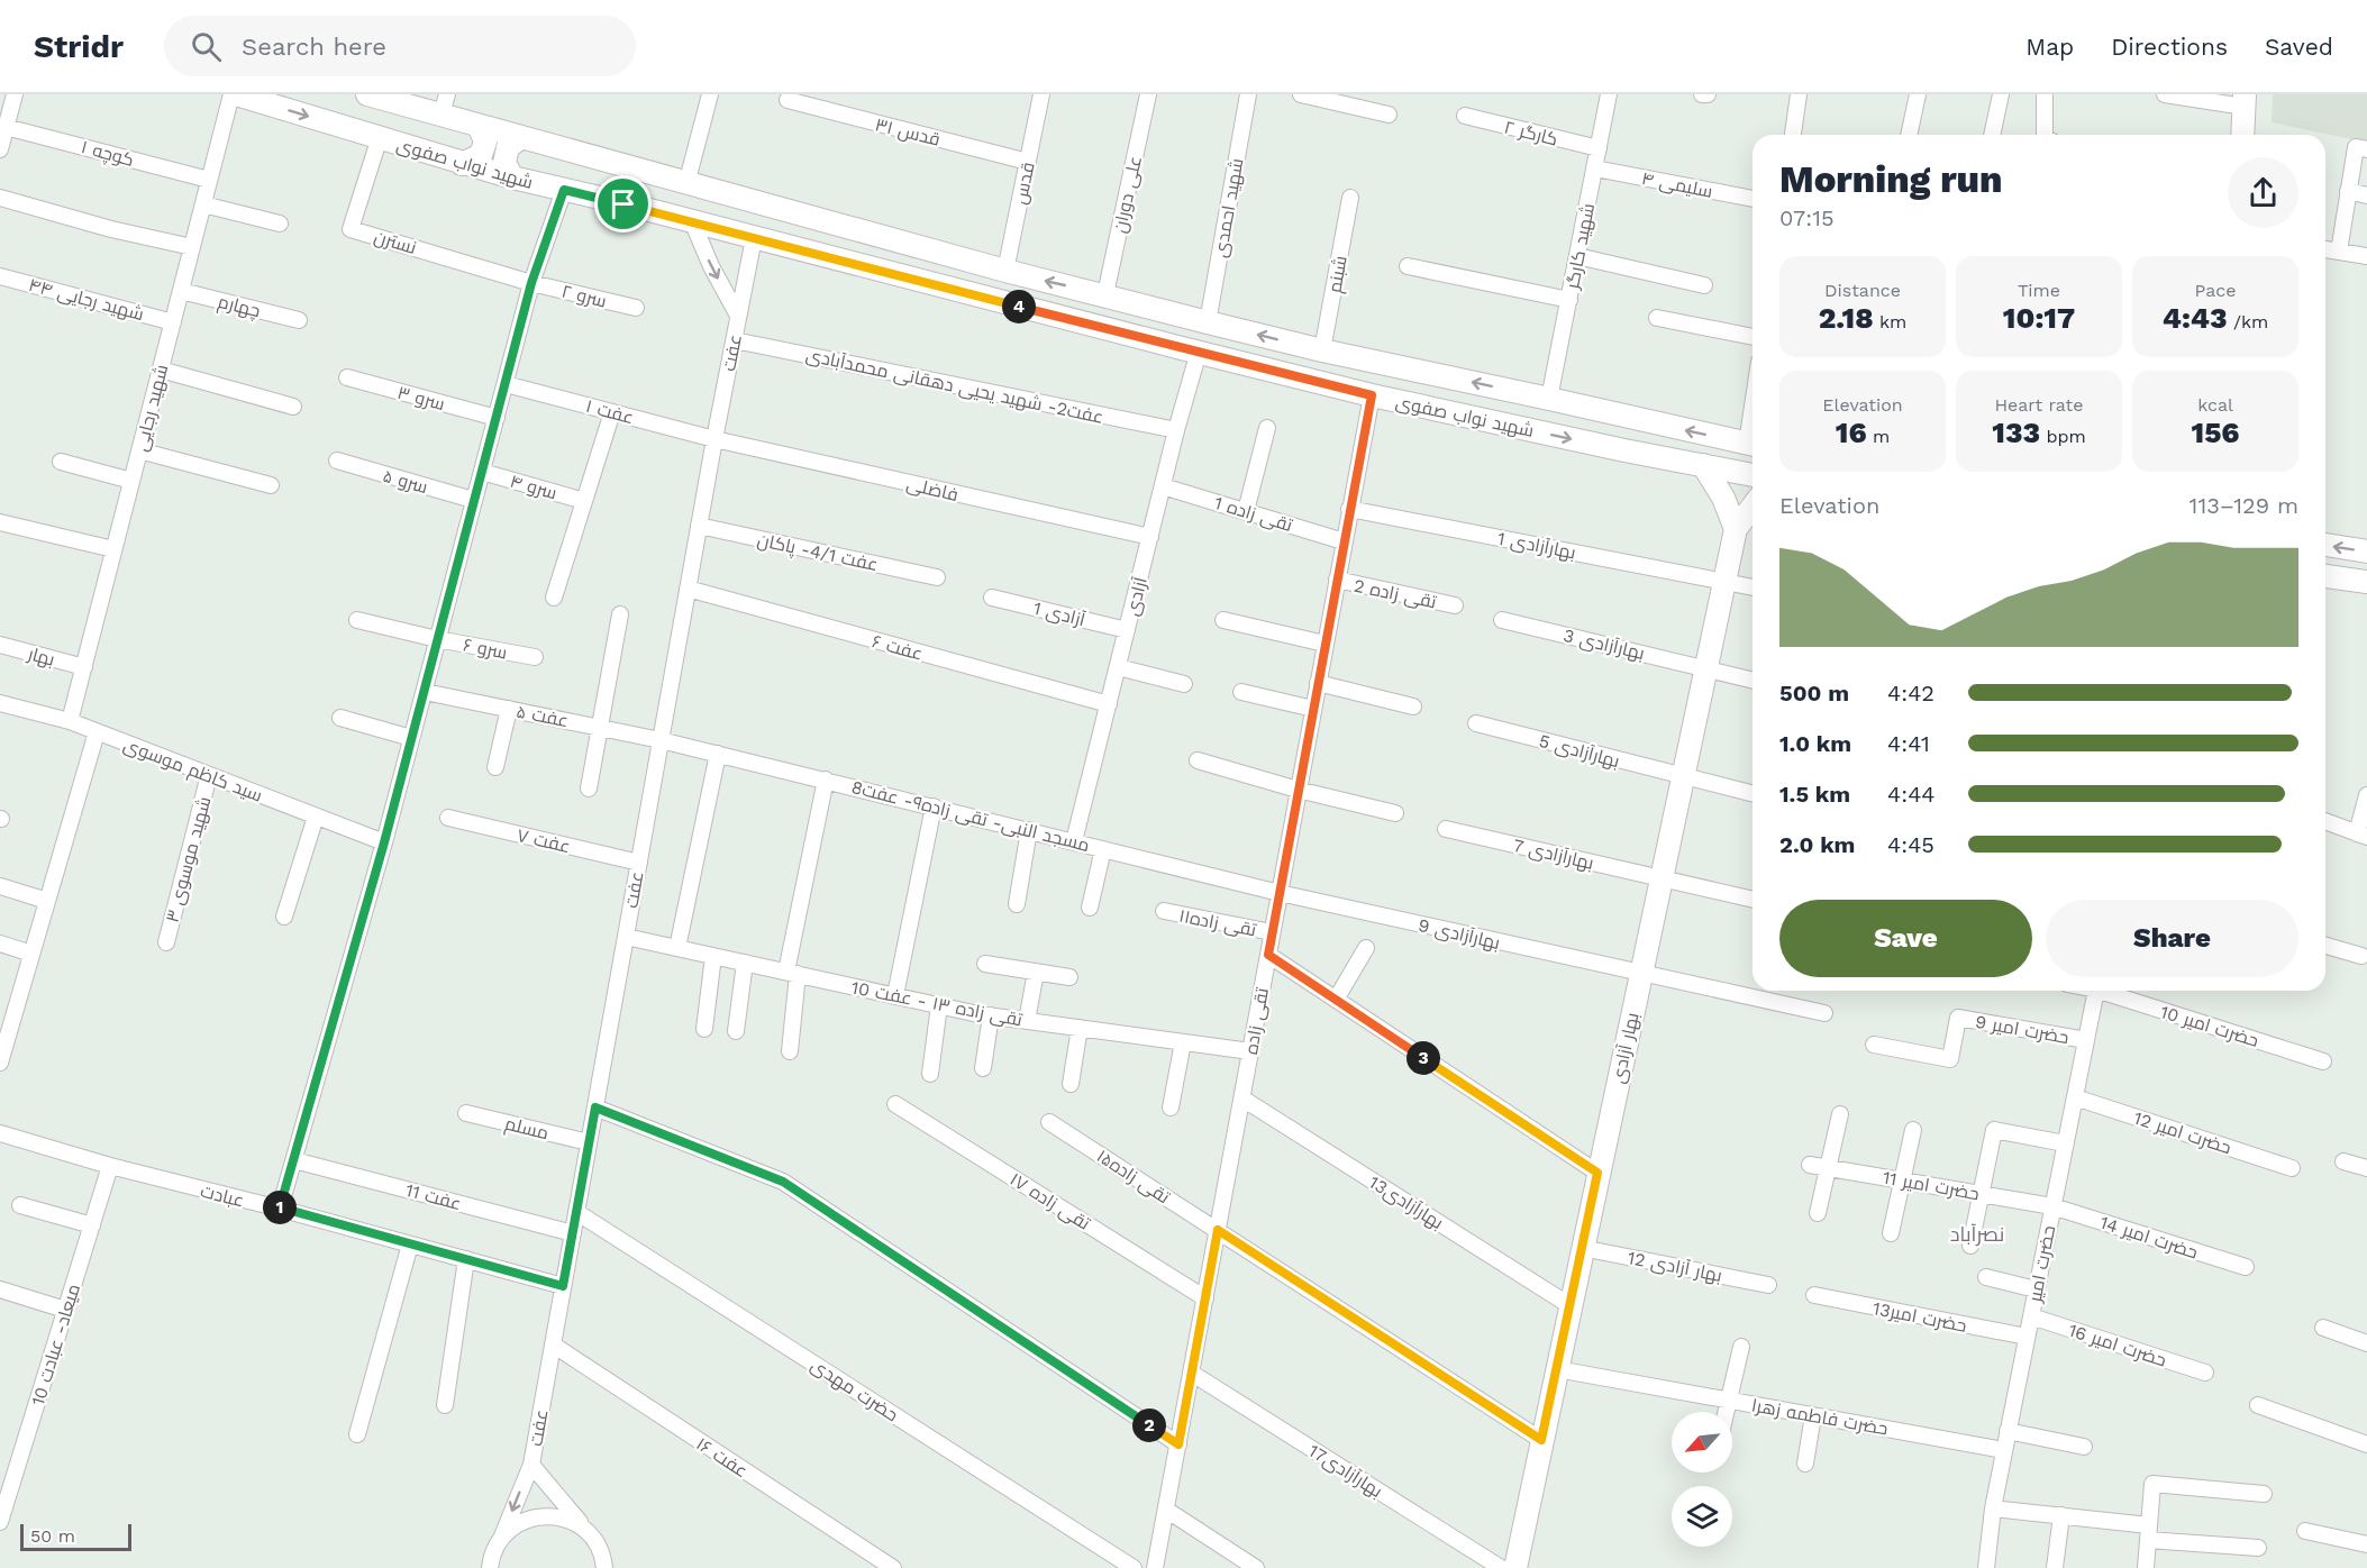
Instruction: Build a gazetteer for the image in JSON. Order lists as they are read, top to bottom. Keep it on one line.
{"streets":{"main road":["شهید نواب صفوی","بهار آزادی"],"street":["قدس ۳۱","کارگر ۲","کوچه ۱","قدس","سلیمی ۴","علی دوران","شهید احمدی","نسترن","شهید کارگر","شبنم","سرو ۲","شهید رجایی ۴۴","چهارم","عفت","عفت2- شهید یحیی دهقانی محمدآبادی","سرو ۳","شهید رجایی","عفت ۱","سرو ۵","سرو ۴","فاضلی","تقی زاده 1","بهارآزادی 1","عفت 4/1- پاکان","تقی زاده 2","آزادی","آزادی 1","بهارآزادی 3","عفت ۶","سرو ۶","بهار","عفت ۵","بهارآزادی 5","سید کاظم موسوی","مسجد النبی- تقی زاده۹- عفت8","عفت ۷","بهارآزادی 7","شهید موسوی ۳","تقی زاده۱۱","بهارآزادی 9","تقی زاده ۱۳ - عفت 10","تقی زاده","حضرت امیر 10","حضرت امیر 9","مسلم","حضرت امیر 12","تقی زاده۱۵","حضرت امیر 11","عبادت","عفت 11","تقی زاده ۱۷","بهارآزادی13","حضرت امیر 14","حضرت امیر","بهار آزادی 12","حضرت امیر13","میعاد- عبادت 10","حضرت امیر 16","حضرت مهدی","حضرت فاطمه زهرا","عفت ۱۶","بهارآزادی17"]},"crossings":[["قدس ۳۱","قدس"],["کارگر ۲","شهید کارگر"],["کوچه ۱","شهید رجایی"],["شهید نواب صفوی","قدس"],["شهید نواب صفوی","علی دوران"],["شهید نواب صفوی","شهید احمدی"],["شهید نواب صفوی","نسترن"],["شهید نواب صفوی","شهید کارگر"],["شهید نواب صفوی","شبنم"],["شهید نواب صفوی","عفت"],["شهید نواب صفوی","شهید رجایی"],["شهید نواب صفوی","آزادی"],["شهید نواب صفوی","تقی زاده"],["سلیمی ۴","شهید کارگر"],["نسترن","سرو ۲"],["شهید رجایی ۴۴","شهید رجایی"],["چهارم","شهید رجایی"],["عفت","عفت2- شهید یحیی دهقانی محمدآبادی"],["عفت","عفت ۱"],["عفت","فاضلی"],["عفت","عفت 4/1- پاکان"],["عفت","عفت ۶"],["عفت","عفت ۵"],["عفت","مسجد النبی- تقی زاده۹- عفت8"],["عفت","عفت ۷"],["عفت","تقی زاده ۱۳ - عفت 10"],["عفت","مسلم"],["عفت","عبادت"],["عفت","عفت 11"],["عفت","حضرت مهدی"],["عفت","عفت ۱۶"],["عفت2- شهید یحیی دهقانی محمدآبادی","آزادی"],["شهید رجایی","بهار"],["شهید رجایی","سید کاظم موسوی"],["عفت ۱","فاضلی"],["فاضلی","آزادی"],["تقی زاده 1","آزادی"],["تقی زاده 1","تقی زاده"],["بهارآزادی 1","تقی زاده"],["بهارآزادی 1","بهار آزادی"],["تقی زاده 2","تقی زاده"],["آزادی","آزادی 1"],["آزادی","عفت ۶"],["آزادی","مسجد النبی- تقی زاده۹- عفت8"],["بهارآزادی 3","بهار آزادی"],["عفت ۵","مسجد النبی- تقی زاده۹- عفت8"],["بهارآزادی 5","بهار آزادی"],["سید کاظم موسوی","شهید موسوی ۳"],["مسجد النبی- تقی زاده۹- عفت8","بهارآزادی 9"],["مسجد النبی- تقی زاده۹- عفت8","تقی زاده"],["بهارآزادی 7","بهار آزادی"],["تقی زاده۱۱","تقی زاده"],["بهارآزادی 9","تقی زاده"],["بهارآزادی 9","بهار آزادی"],["تقی زاده ۱۳ - عفت 10","تقی زاده"],["تقی زاده","تقی زاده۱۵"],["تقی زاده","تقی زاده ۱۷"],["تقی زاده","بهارآزادی13"],["تقی زاده","بهارآزادی17"],["حضرت امیر 9","حضرت امیر"],["بهار آزادی","تقی زاده۱۵"],["بهار آزادی","بهارآزادی13"],["بهار آزادی","بهار آزادی 12"],["بهار آزادی","حضرت فاطمه زهرا"],["حضرت امیر 12","حضرت امیر"],["حضرت امیر 11","حضرت امیر 14"],["حضرت امیر 11","حضرت امیر"],["عبادت","میعاد- عبادت 10"],["حضرت امیر 14","حضرت امیر"],["حضرت امیر","حضرت امیر13"],["حضرت امیر","حضرت امیر 16"],["حضرت امیر","حضرت فاطمه زهرا"]],"districts":["نصرآباد"],"scale_bar":"50 m","north":"bottom left","page":{"header":"Stridr","search":"Search here","nav":["Map","Directions","Saved"],"heading":["Morning run","07:15"],"stats":[["Distance","2.18 km"],["Time","10:17"],["Pace","4:43 /km"],["Elevation","16 m"],["Heart rate","133 bpm"],["kcal","156"]],"pins":["4","3","1","2"],"chart":["Elevation","113–129 m"],"list":[{"name":"500 m","note":"4:42"},{"name":"1.0 km","note":"4:41"},{"name":"1.5 km","note":"4:44"},{"name":"2.0 km","note":"4:45"}],"buttons":["Save","Share"],"scale":"50 m"}}
